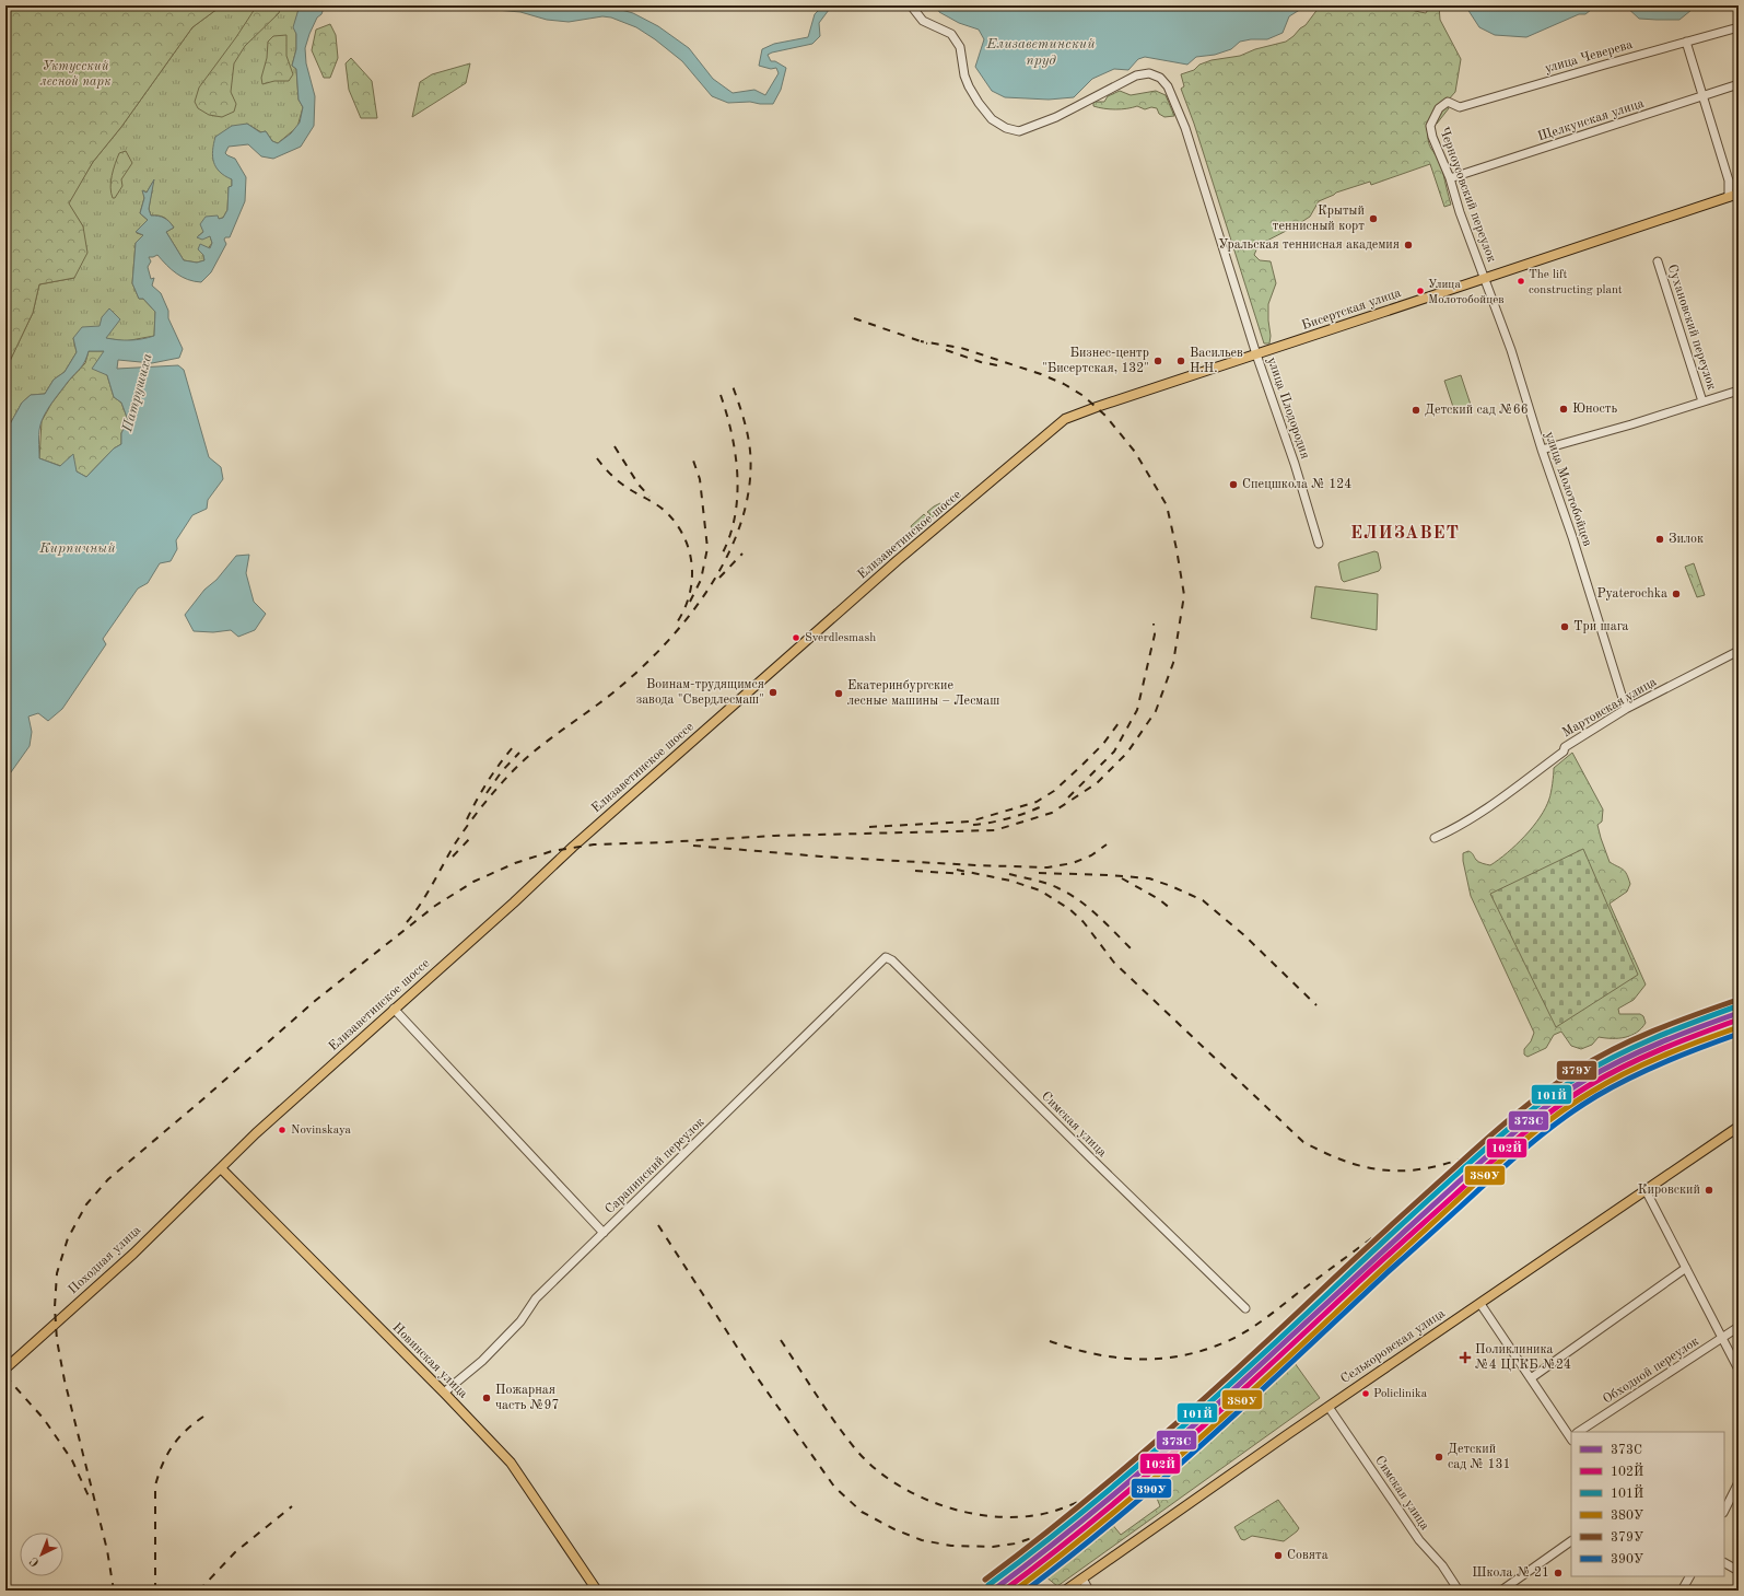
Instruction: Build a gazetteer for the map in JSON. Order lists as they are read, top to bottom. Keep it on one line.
{"streets":{"main road":["Бисертская улица","Елизаветинское шоссе","Походная улица","Селькоровская улица","Новинская улица"],"street":["улица Чеверева","Щелкунская улица","Черноусовский переулок","Сухановский переулок","улица Плодородия","улица Молотобойцев","Мартовская улица","Симская улица","Саранинский переулок","Обходной переулок"]},"crossings":[["улица Чеверева","Черноусовский переулок"],["Щелкунская улица","Черноусовский переулок"],["Черноусовский переулок","Бисертская улица"],["Черноусовский переулок","улица Молотобойцев"],["Бисертская улица","улица Плодородия"],["Бисертская улица","улица Молотобойцев"],["Бисертская улица","Елизаветинское шоссе"],["улица Молотобойцев","Мартовская улица"],["Елизаветинское шоссе","Походная улица"],["Елизаветинское шоссе","Новинская улица"],["Симская улица","Саранинский переулок"],["Симская улица","Селькоровская улица"],["Саранинский переулок","Новинская улица"],["Походная улица","Новинская улица"]],"districts":["ЕЛИЗАВЕТ"],"water":["Елизаветинский пруд","Патрушиха","Кирпичный"],"parks":["Уктусский лесной парк"],"places":{"other":["Крытый теннисный корт","Уральская теннисная академия","The lift constructing plant","Улица Молотобойцев","Бизнес-центр \"Бисертская, 132\"","Васильев Н.Н.","Юность","Детский сад №66","Спецшкола № 124","Зилок","Pyaterochka","Три шага","Sverdlesmash","Воинам-трудящимся завода \"Свердлесмаш\"","Екатеринбургские лесные машины – Лесмаш","Novinskaya","Кировский","Policlinika","Пожарная часть №97","Детский сад № 131","Совята","Школа № 21"],"health":["Поликлиника №4 ЦГКБ №24"]},"lines":["transit line 379У","transit line 101Й","transit line 373C","transit line 102Й","transit line 380У","transit line 390У"],"legend":["373C","102Й","101Й","380У","379У","390У"],"north":"bottom left"}
